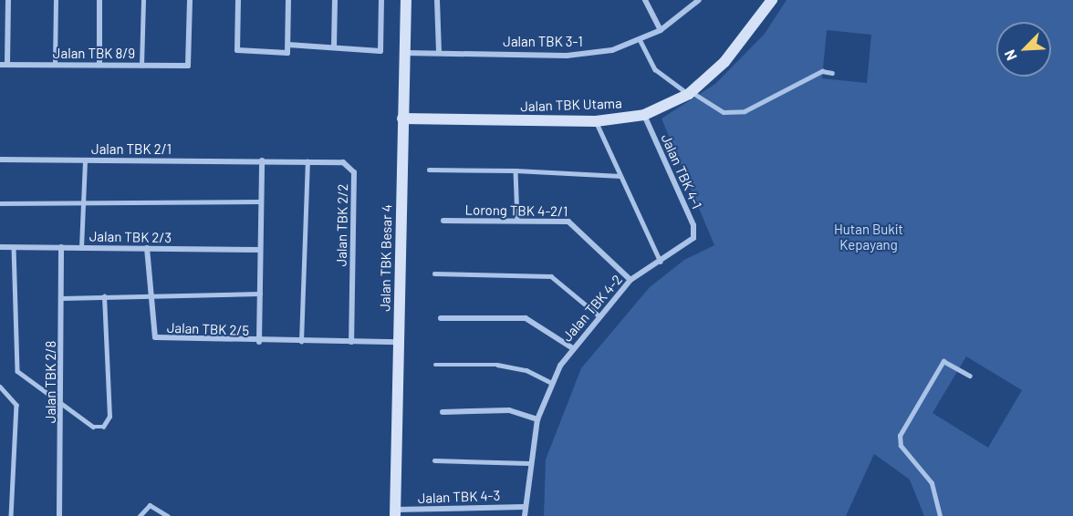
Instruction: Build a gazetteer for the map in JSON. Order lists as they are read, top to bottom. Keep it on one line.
{"streets":{"street":["Jalan TBK 3-1","Jalan TBK 8/9","Jalan TBK Utama","Jalan TBK 2/1","Jalan TBK 4-1","Lorong TBK 4-2/1","Jalan TBK 2/2","Jalan TBK 2/3","Jalan TBK Besar 4","Jalan TBK 4-2","Jalan TBK 2/5","Jalan TBK 2/8","Jalan TBK 4-3"]},"crossings":[["Jalan TBK 3-1","Jalan TBK Besar 4"],["Jalan TBK Utama","Jalan TBK 4-1"],["Jalan TBK Utama","Jalan TBK Besar 4"],["Jalan TBK 2/1","Jalan TBK 2/2"],["Jalan TBK 4-1","Jalan TBK 4-2"],["Lorong TBK 4-2/1","Jalan TBK 4-2"],["Jalan TBK 2/2","Jalan TBK 2/5"],["Jalan TBK 2/3","Jalan TBK 2/8"],["Jalan TBK Besar 4","Jalan TBK 2/5"],["Jalan TBK Besar 4","Jalan TBK 4-3"],["Jalan TBK 4-2","Jalan TBK 4-3"]],"parks":["Hutan Bukit Kepayang"],"north":"bottom left"}
